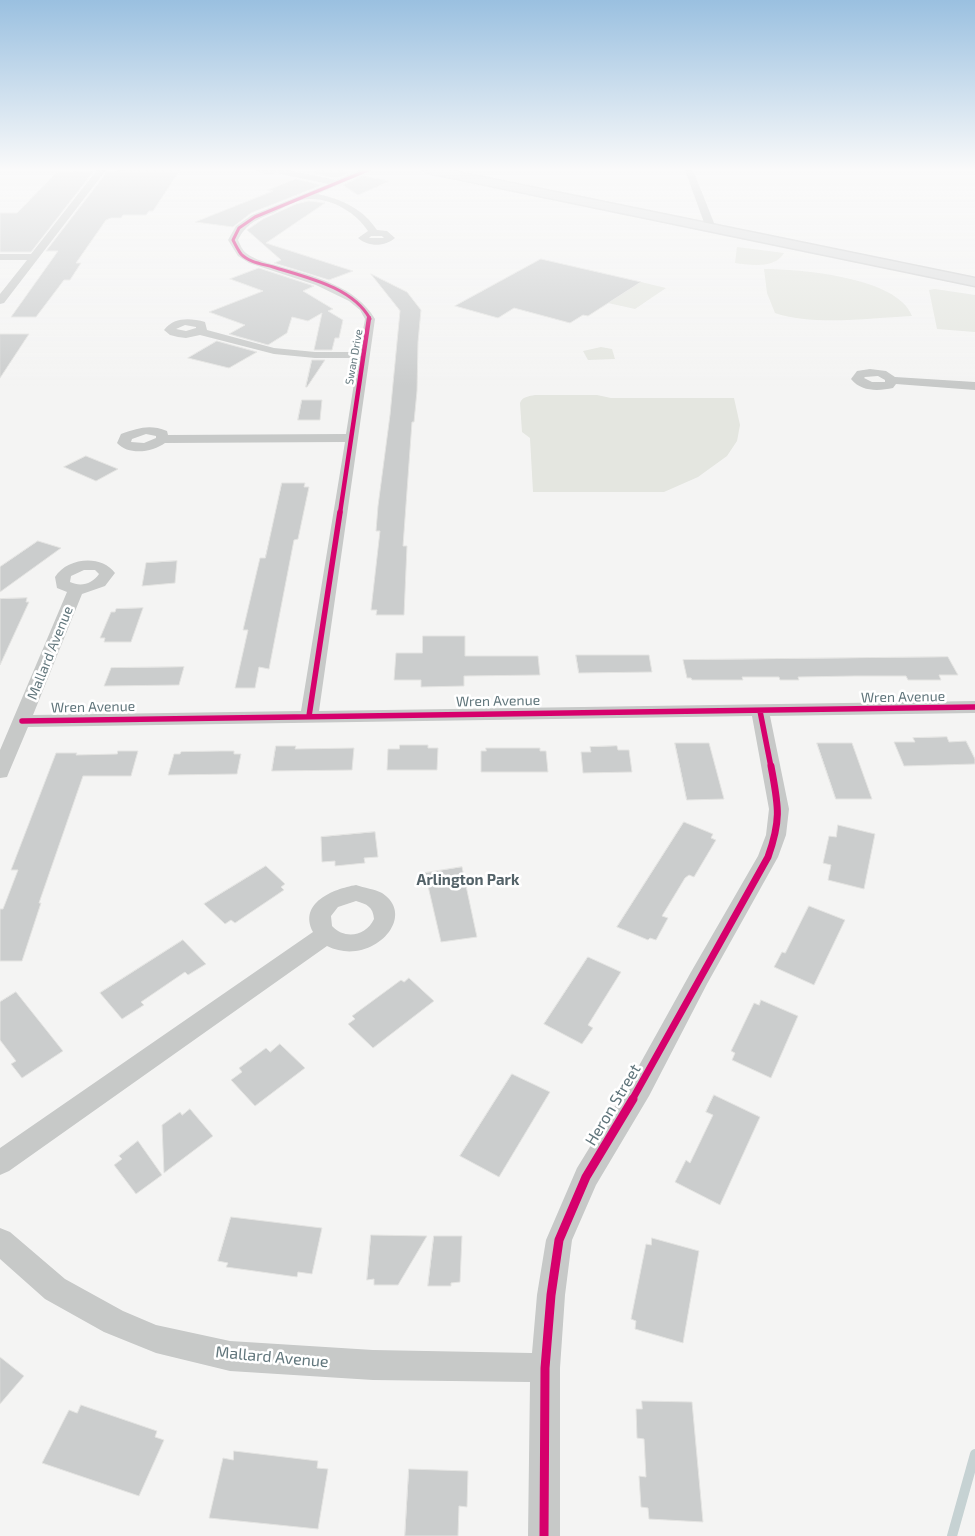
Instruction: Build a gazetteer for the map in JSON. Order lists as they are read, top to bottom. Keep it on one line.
{"streets":{"street":["Swan Drive","Mallard Avenue","Wren Avenue","Heron Street"]},"crossings":[["Swan Drive","Wren Avenue"],["Mallard Avenue","Wren Avenue"],["Mallard Avenue","Heron Street"],["Wren Avenue","Heron Street"]],"districts":["Arlington Park"]}
